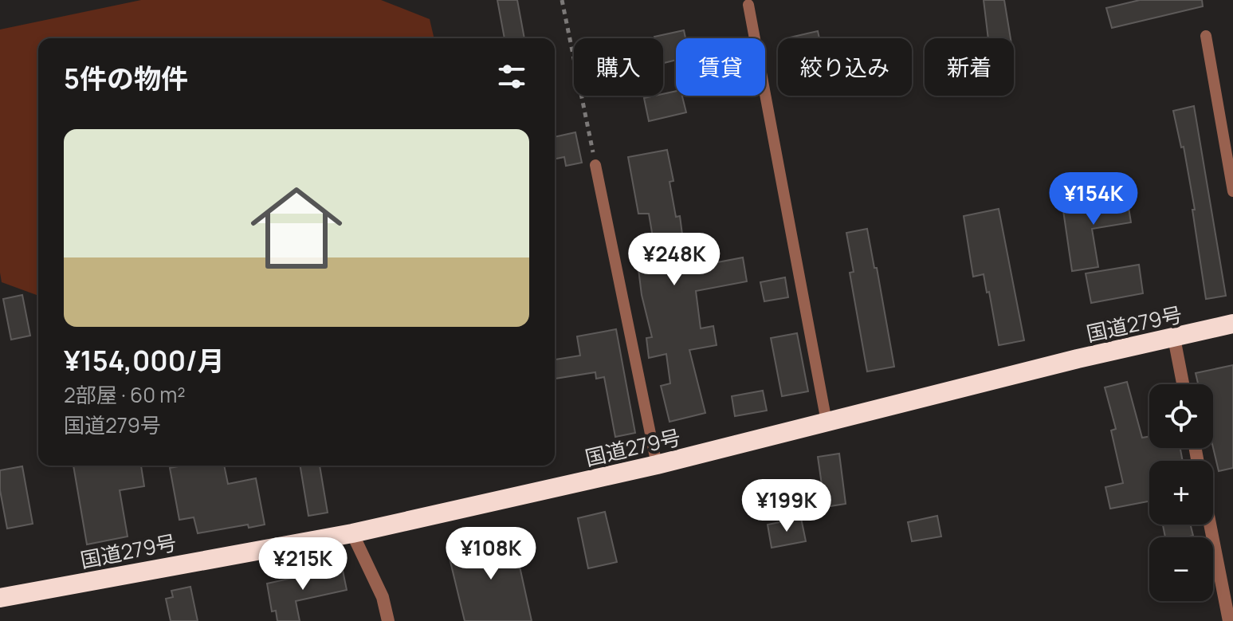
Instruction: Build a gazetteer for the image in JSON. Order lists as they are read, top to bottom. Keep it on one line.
{"streets":{"highway":["国道279号"]},"page":{"chip":["購入","賃貸","絞り込み","新着"],"heading":"5件の物件","list":[{"name":"¥154,000/月","note":"2部屋 · 60 m² · 国道279号"}],"price":["¥154K","¥248K","¥199K","¥108K","¥215K"],"map_buttons":["+","−"]}}
